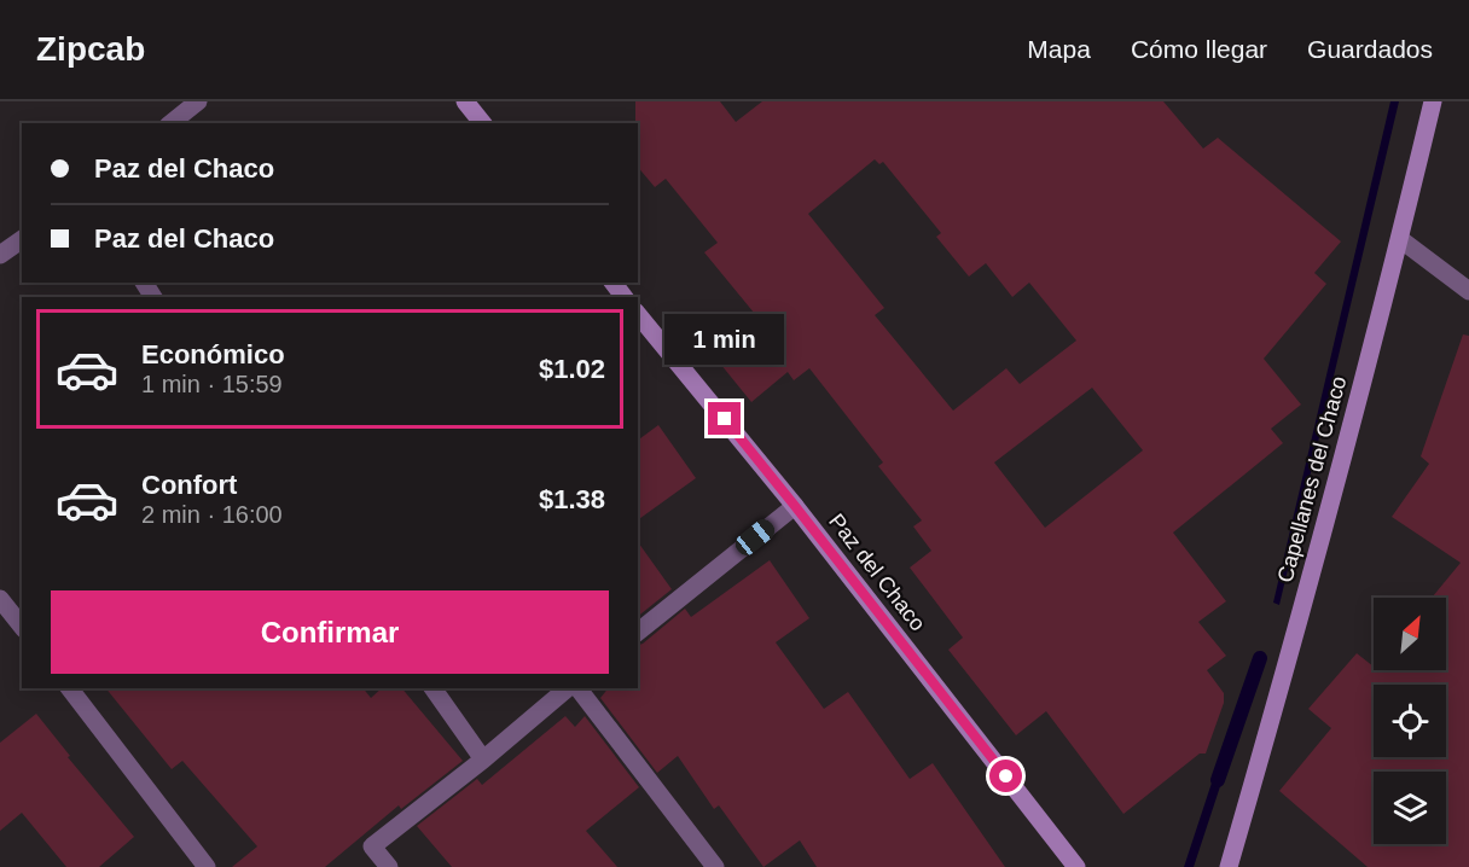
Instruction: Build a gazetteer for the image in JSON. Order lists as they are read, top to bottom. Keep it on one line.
{"streets":{"street":["Capellanes del Chaco","Paz del Chaco"]},"north":"top right","page":{"header":"Zipcab","nav":["Mapa","Cómo llegar","Guardados"],"banner":["Paz del Chaco","Paz del Chaco"],"list":[{"name":"Económico","note":"1 min · 15:59","value":"$1.02"},{"name":"Confort","note":"2 min · 16:00","value":"$1.38"}],"bubble":"1 min","buttons":"Confirmar"}}
